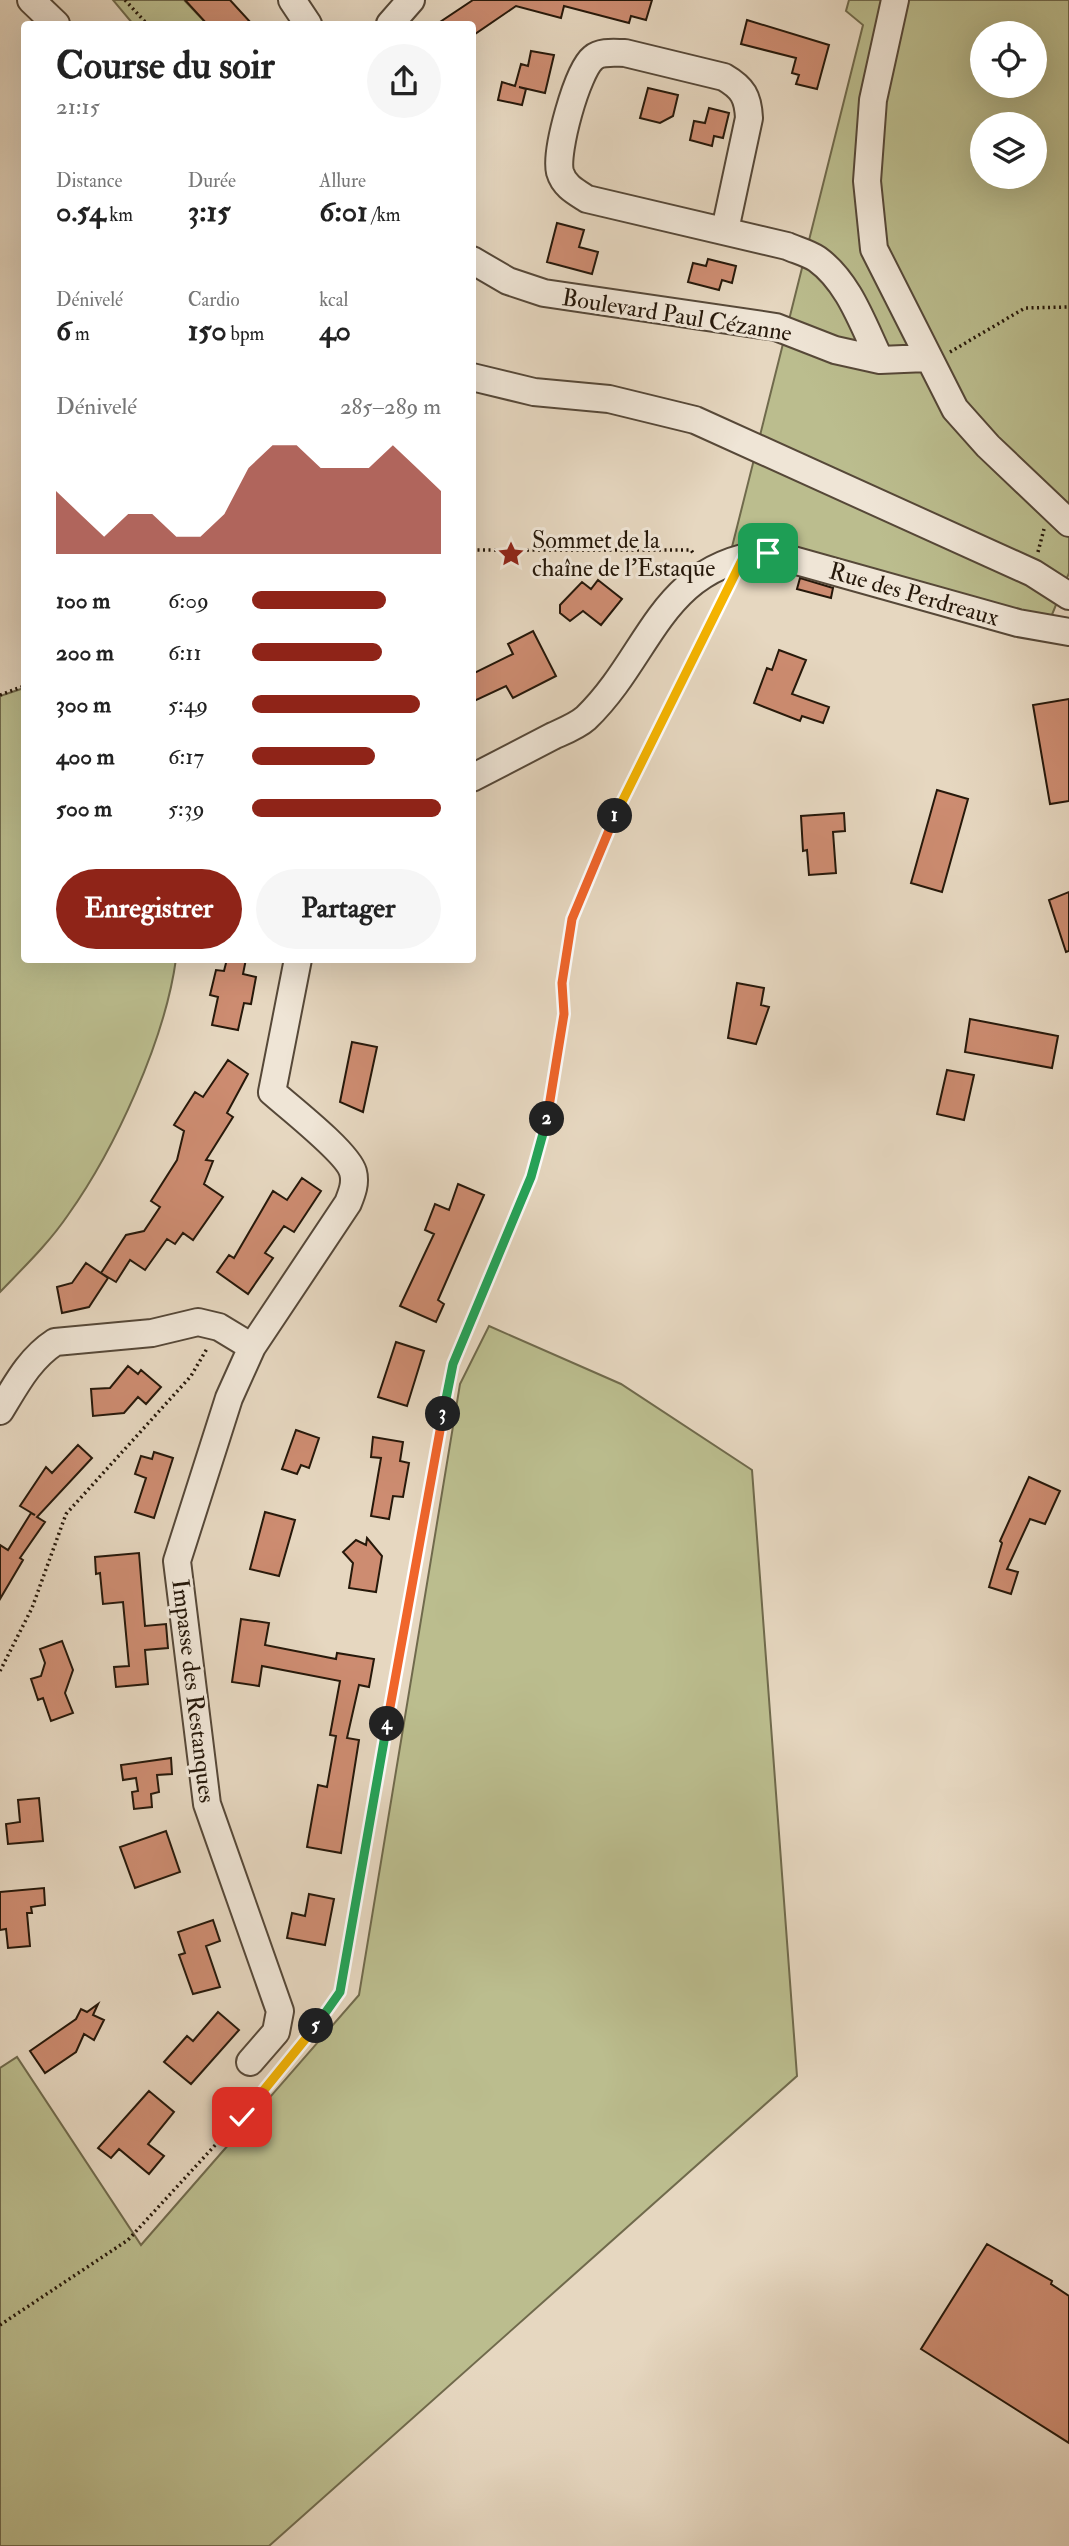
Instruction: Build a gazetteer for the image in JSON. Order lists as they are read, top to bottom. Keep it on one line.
{"streets":{"street":["Boulevard Paul Cézanne","Rue des Perdreaux","Impasse des Restanques"]},"places":{"place":["Sommet de la chaîne de l'Estaque"]},"page":{"heading":["Course du soir","21:15"],"stats":[["Distance","0.54 km"],["Durée","3:15"],["Allure","6:01 /km"],["Dénivelé","6 m"],["Cardio","150 bpm"],["kcal","40"]],"chart":["Dénivelé","285–289 m"],"list":[{"name":"100 m","note":"6:09"},{"name":"200 m","note":"6:11"},{"name":"300 m","note":"5:49"},{"name":"400 m","note":"6:17"},{"name":"500 m","note":"5:39"}],"pins":["1","2","3","4","5"],"buttons":["Enregistrer","Partager"]}}
